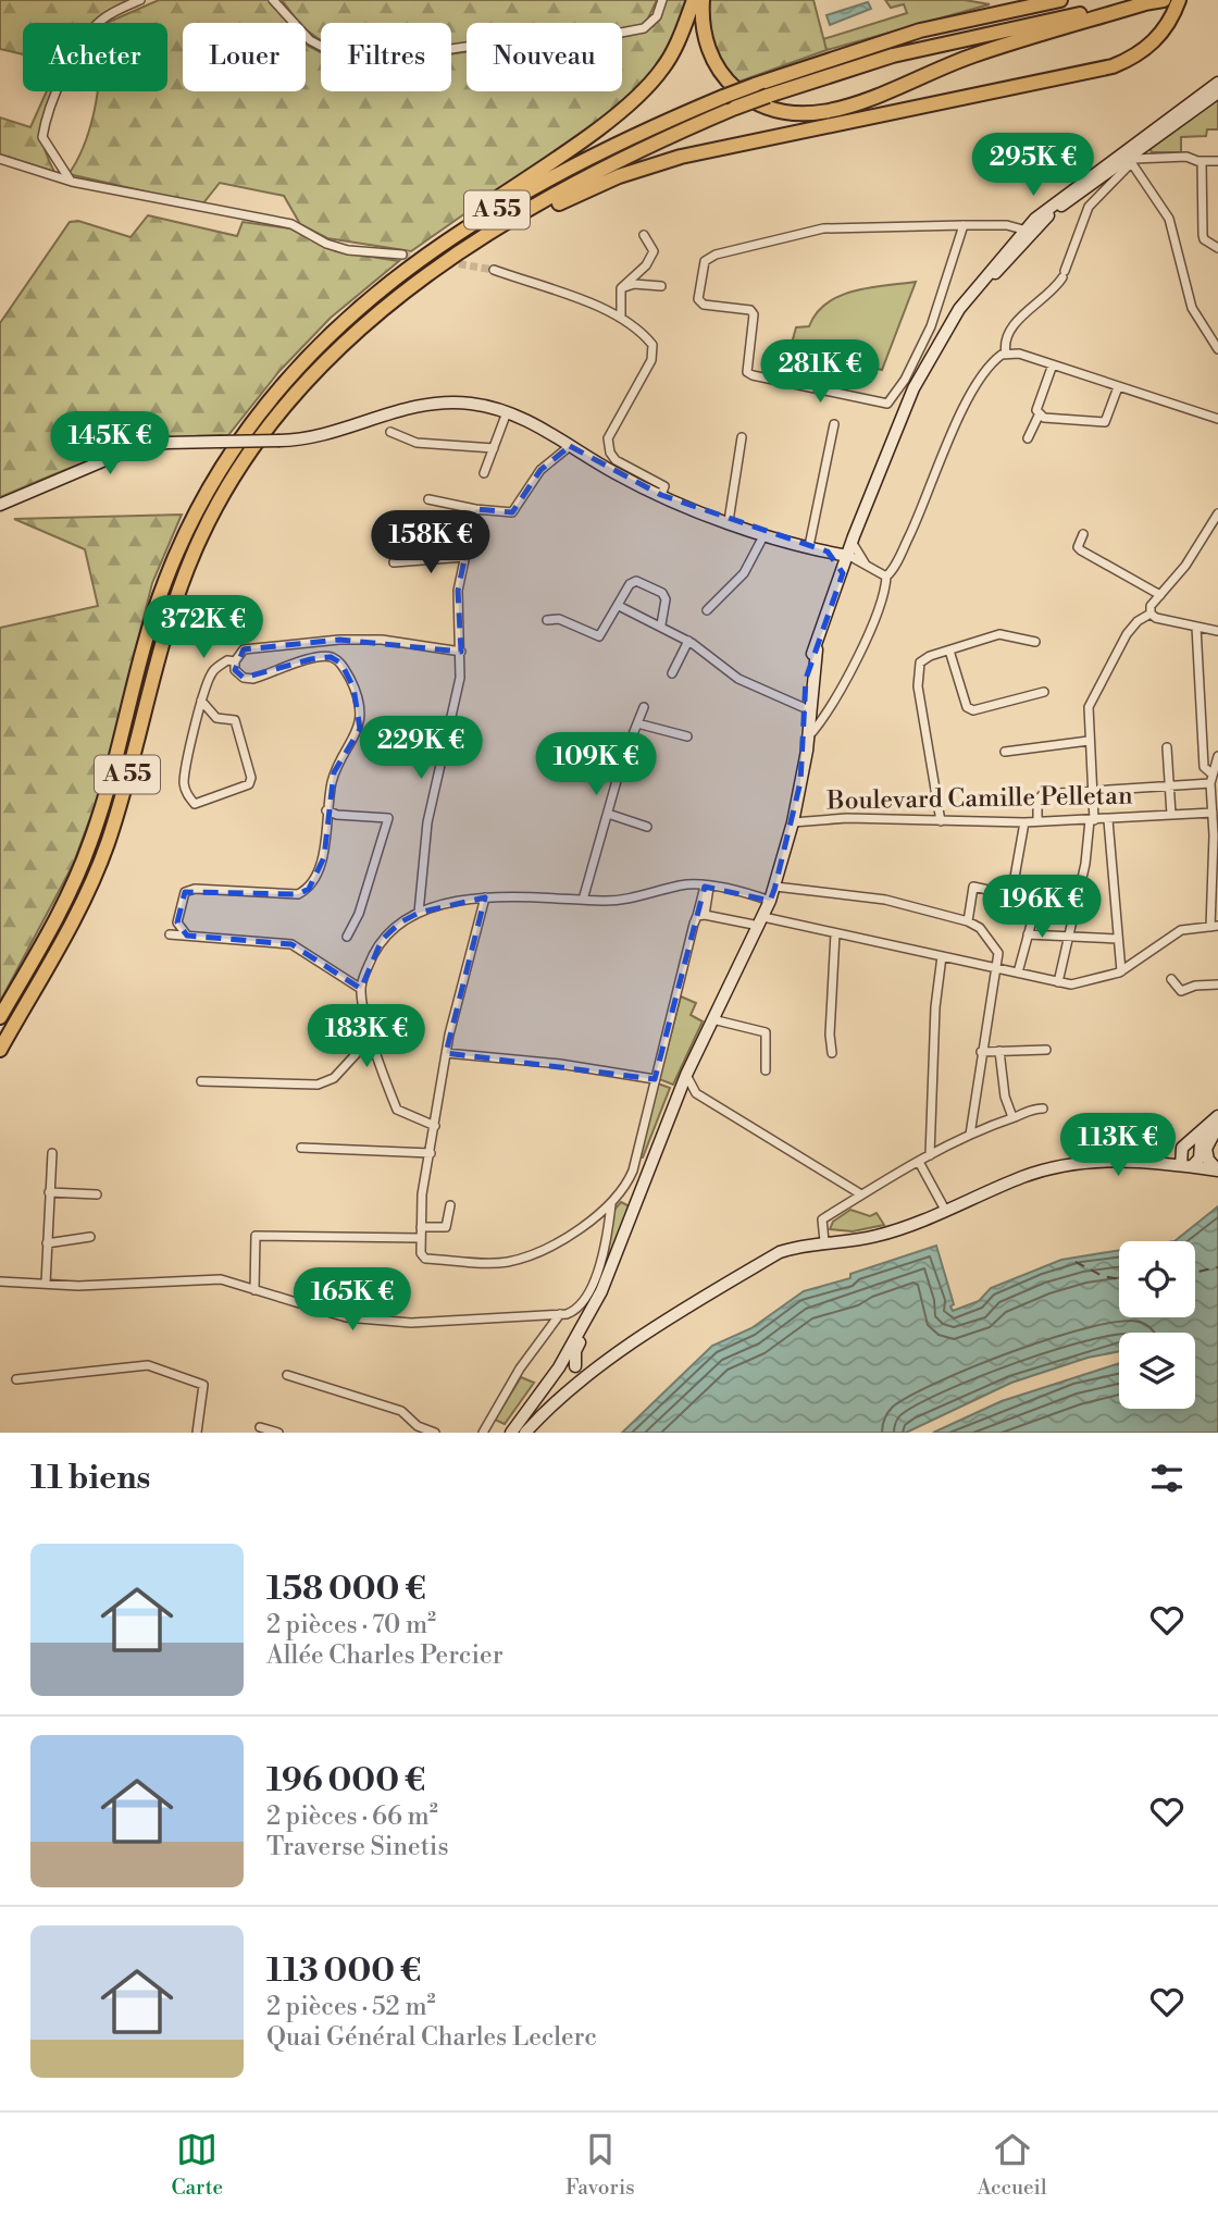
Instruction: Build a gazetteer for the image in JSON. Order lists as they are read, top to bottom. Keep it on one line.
{"streets":{"highway":["A 55"],"street":["Boulevard Camille Pelletan"]},"page":{"chip":["Acheter","Louer","Filtres","Nouveau"],"price":["295K €","281K €","145K €","158K €","372K €","229K €","109K €","196K €","183K €","113K €","165K €"],"heading":"11 biens","list":[{"name":"158 000 €","note":"2 pièces · 70 m² · Allée Charles Percier"},{"name":"196 000 €","note":"2 pièces · 66 m² · Traverse Sinetis"},{"name":"113 000 €","note":"2 pièces · 52 m² · Quai Général Charles Leclerc"}],"tabs":["Carte","Favoris","Accueil"]}}
